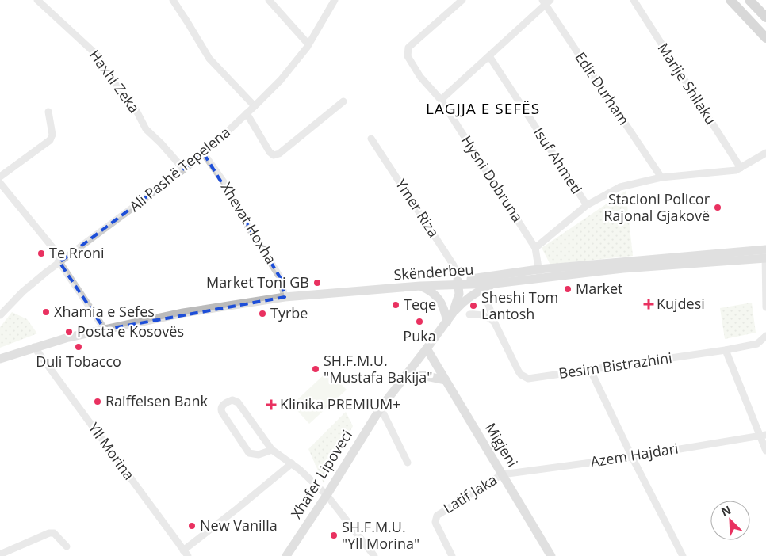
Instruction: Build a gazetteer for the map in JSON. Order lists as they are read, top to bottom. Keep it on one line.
{"streets":{"main road":["Skënderbeu","Migjeni","Xhafer Lipoveci"],"street":["Haxhi Zeka","Marije Shllaku","Edit Durham","Isuf Ahmeti","Ali Pashë Tepelena","Hysni Dobruna","Ymer Riza","Xhevat Hoxha","Besim Bistrazhini","Yll Morina","Azem Hajdari","Latif Jaka"]},"crossings":[["Haxhi Zeka","Ali Pashë Tepelena"],["Ali Pashë Tepelena","Xhevat Hoxha"],["Hysni Dobruna","Skënderbeu"],["Ymer Riza","Skënderbeu"],["Ymer Riza","Xhafer Lipoveci"],["Xhevat Hoxha","Skënderbeu"],["Skënderbeu","Yll Morina"],["Skënderbeu","Xhafer Lipoveci"],["Migjeni","Azem Hajdari"],["Migjeni","Xhafer Lipoveci"],["Migjeni","Latif Jaka"],["Azem Hajdari","Latif Jaka"]],"districts":["LAGJJA E SEFËS"],"places":{"other":["Stacioni Policor Rajonal Gjakovë","Te Rroni","Market Toni GB","Market","Teqe","Sheshi Tom Lantosh","Xhamia e Sefes","Tyrbe","Puka","Posta e Kosovës","Duli Tobacco","SH.F.M.U. \"Mustafa Bakija\"","Raiffeisen Bank","New Vanilla","SH.F.M.U. \"Yll Morina\""],"health":["Kujdesi","Klinika PREMIUM+"]},"north":"top left"}
